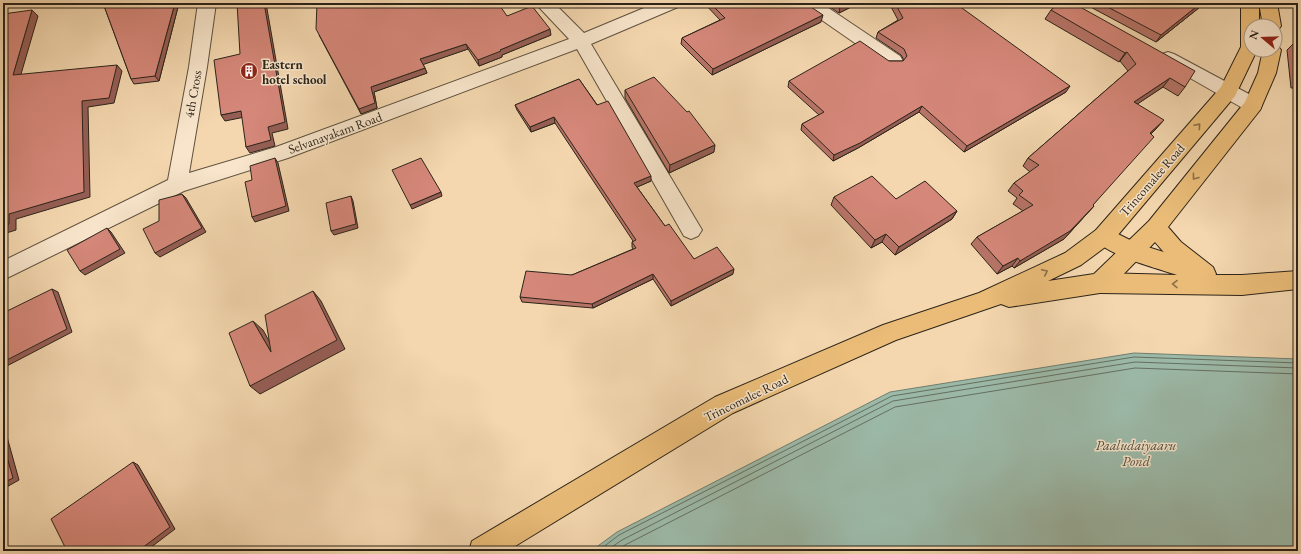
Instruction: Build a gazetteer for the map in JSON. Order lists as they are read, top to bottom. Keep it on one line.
{"streets":{"main road":["Trincomalee Road"],"street":["4th Cross","Selvanayakam Road"]},"crossings":[["4th Cross","Selvanayakam Road"]],"water":["Paaludaiyaaru Pond"],"places":{"building":["Eastern hotel school"]},"north":"left"}
